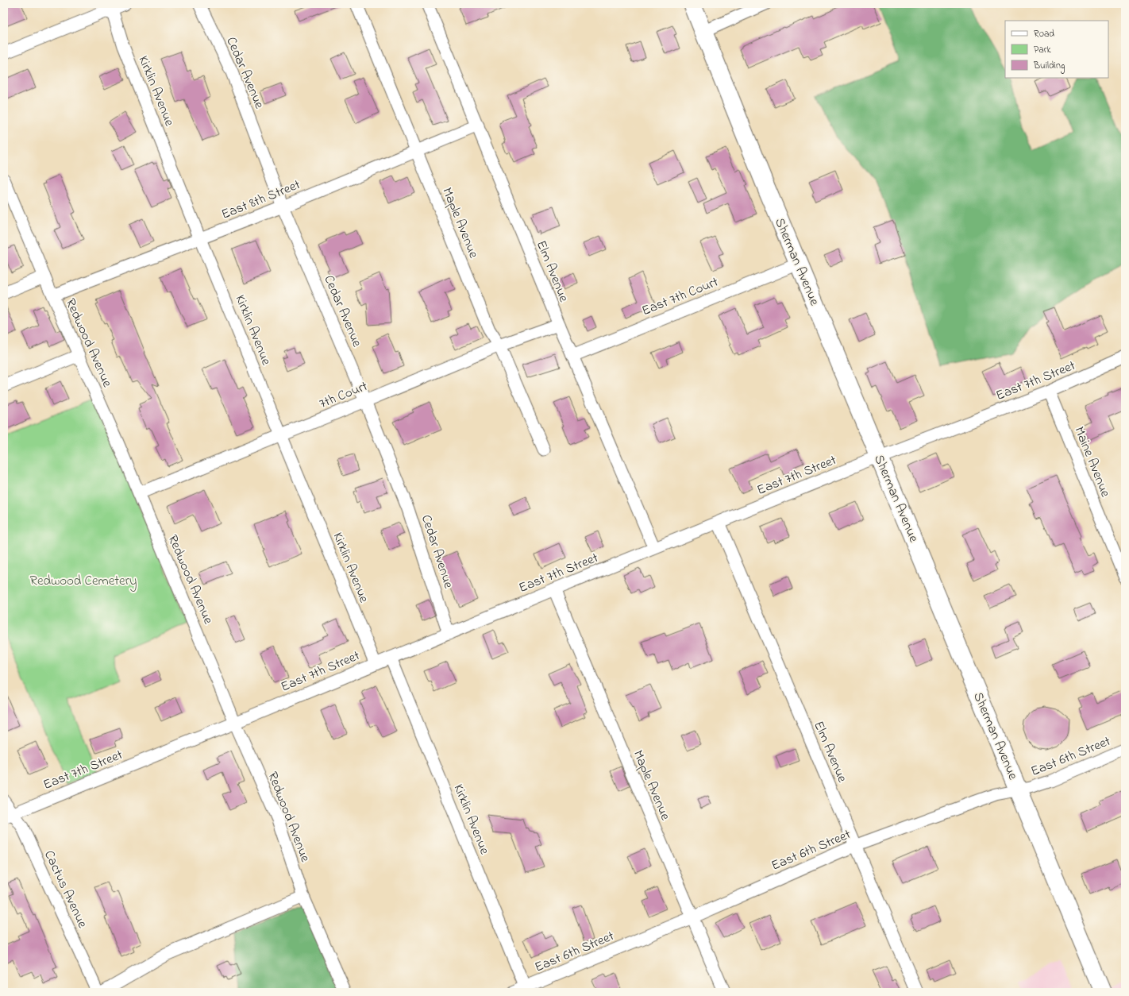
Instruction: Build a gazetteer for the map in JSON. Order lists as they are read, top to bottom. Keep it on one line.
{"streets":{"street":["Cedar Avenue","Kirklin Avenue","East 8th Street","Maple Avenue","Sherman Avenue","Elm Avenue","East 7th Court","Redwood Avenue","East 7th Street","7th Court","Maine Avenue","East 6th Street","Cactus Avenue"]},"crossings":[["Cedar Avenue","East 8th Street"],["Cedar Avenue","East 7th Street"],["Cedar Avenue","7th Court"],["Kirklin Avenue","East 8th Street"],["Kirklin Avenue","East 7th Street"],["Kirklin Avenue","7th Court"],["Kirklin Avenue","East 6th Street"],["East 8th Street","Maple Avenue"],["East 8th Street","Elm Avenue"],["East 8th Street","Redwood Avenue"],["Maple Avenue","East 7th Street"],["Maple Avenue","7th Court"],["Maple Avenue","East 6th Street"],["Sherman Avenue","East 7th Court"],["Sherman Avenue","East 7th Street"],["Sherman Avenue","East 6th Street"],["Elm Avenue","East 7th Court"],["Elm Avenue","East 7th Street"],["Elm Avenue","7th Court"],["Elm Avenue","East 6th Street"],["Redwood Avenue","East 7th Street"],["Redwood Avenue","7th Court"],["East 7th Street","Maine Avenue"],["East 7th Street","Cactus Avenue"]],"parks":["Redwood Cemetery"],"legend":["Road","Park","Building"]}
